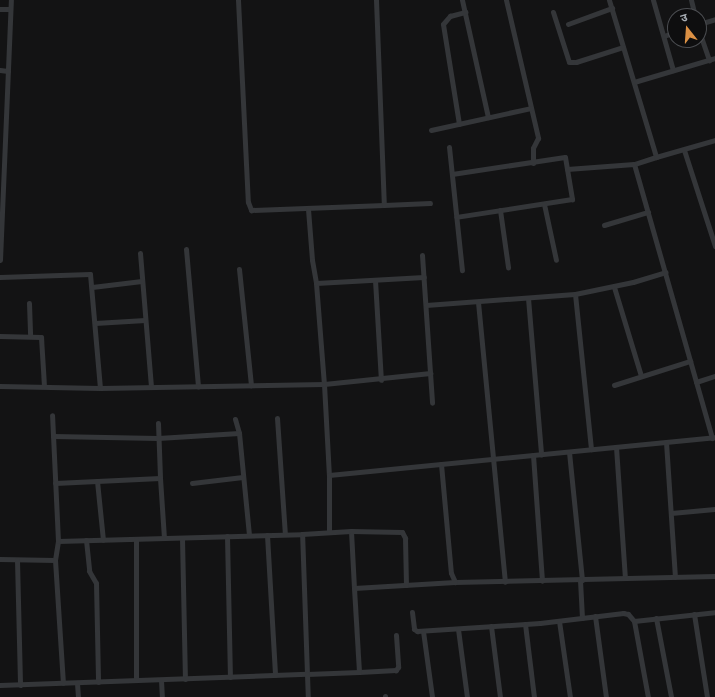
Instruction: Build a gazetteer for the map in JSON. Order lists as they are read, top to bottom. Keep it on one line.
{"north":"top"}
